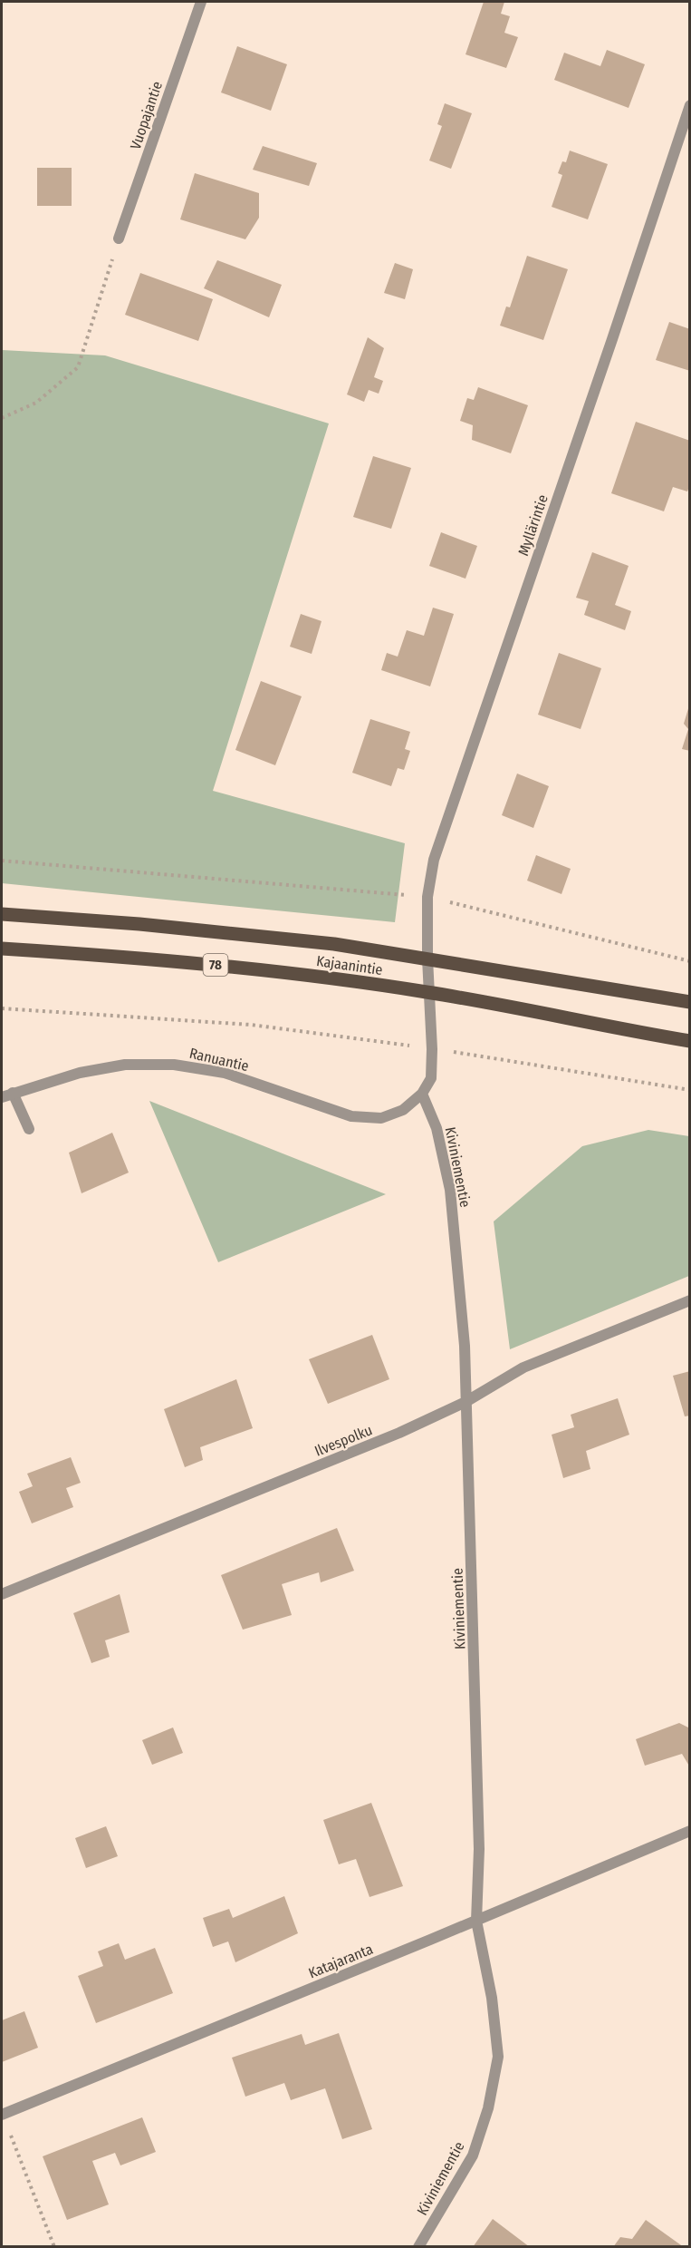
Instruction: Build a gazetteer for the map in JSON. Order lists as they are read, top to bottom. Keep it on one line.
{"streets":{"main road":["78","Kajaanintie"],"street":["Vuopajantie","Myllärintie","Ranuantie","Kiviniementie","Ilvespolku","Katajaranta"]},"crossings":[["Myllärintie","Kajaanintie"],["Ranuantie","Kiviniementie"],["Kiviniementie","Ilvespolku"],["Kiviniementie","Katajaranta"]]}
